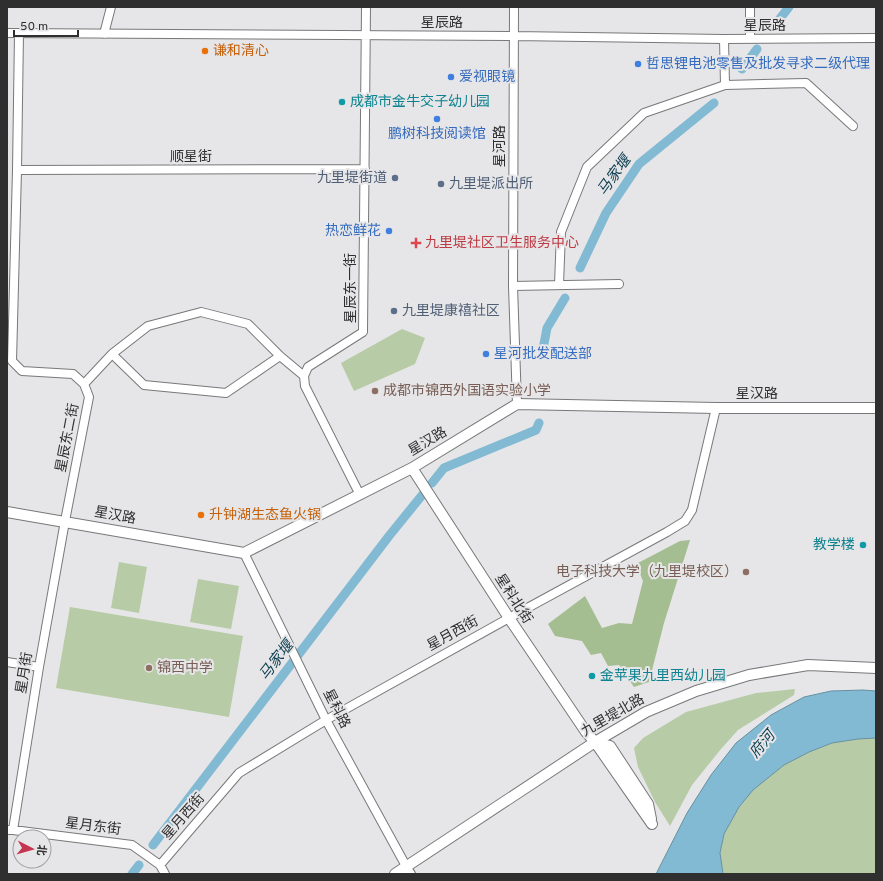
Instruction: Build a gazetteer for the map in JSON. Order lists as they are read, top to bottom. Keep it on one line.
{"streets":{"street":["星辰路","星河路","顺星街","星辰东一街","星汉路","星辰东二街","星科北街","星月西街","星月街","星科路","九里堤北路","星月东街"]},"crossings":[["星辰路","星河路"],["星辰路","星辰东一街"],["星河路","星汉路"],["顺星街","星辰东一街"],["星汉路","星辰东二街"],["星汉路","星科北街"],["星汉路","星月西街"],["星汉路","星月街"],["星汉路","星科路"],["星辰东二街","星月街"],["星科北街","星月西街"],["星科北街","九里堤北路"],["星月西街","星科路"],["星月西街","星月东街"],["星月街","星月东街"],["星科路","九里堤北路"]],"water":["马家堰","府河"],"places":{"other":["谦和清心","哲思锂电池零售及批发寻求二级代理","爱视眼镜","成都市金牛交子幼儿园","鹏树科技阅读馆","九里堤街道","九里堤派出所","热恋鲜花","九里堤康禧社区","星河批发配送部","成都市锦西外国语实验小学","升钟湖生态鱼火锅","教学楼","电子科技大学（九里堤校区）","锦西中学","金苹果九里西幼儿园"],"health":["九里堤社区卫生服务中心"]},"scale_bar":"50 m","north":"right"}
